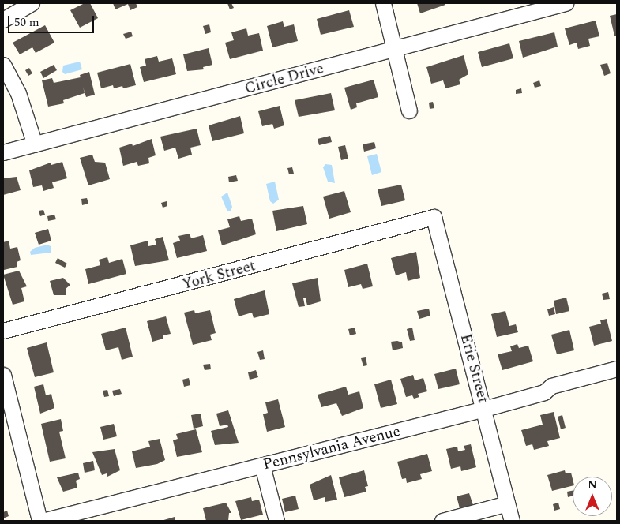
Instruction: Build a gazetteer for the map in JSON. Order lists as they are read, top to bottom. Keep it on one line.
{"streets":{"street":["Circle Drive","York Street","Erie Street","Pennsylvania Avenue"]},"crossings":[["York Street","Erie Street"],["Erie Street","Pennsylvania Avenue"]],"scale_bar":"50 m","north":"top"}
